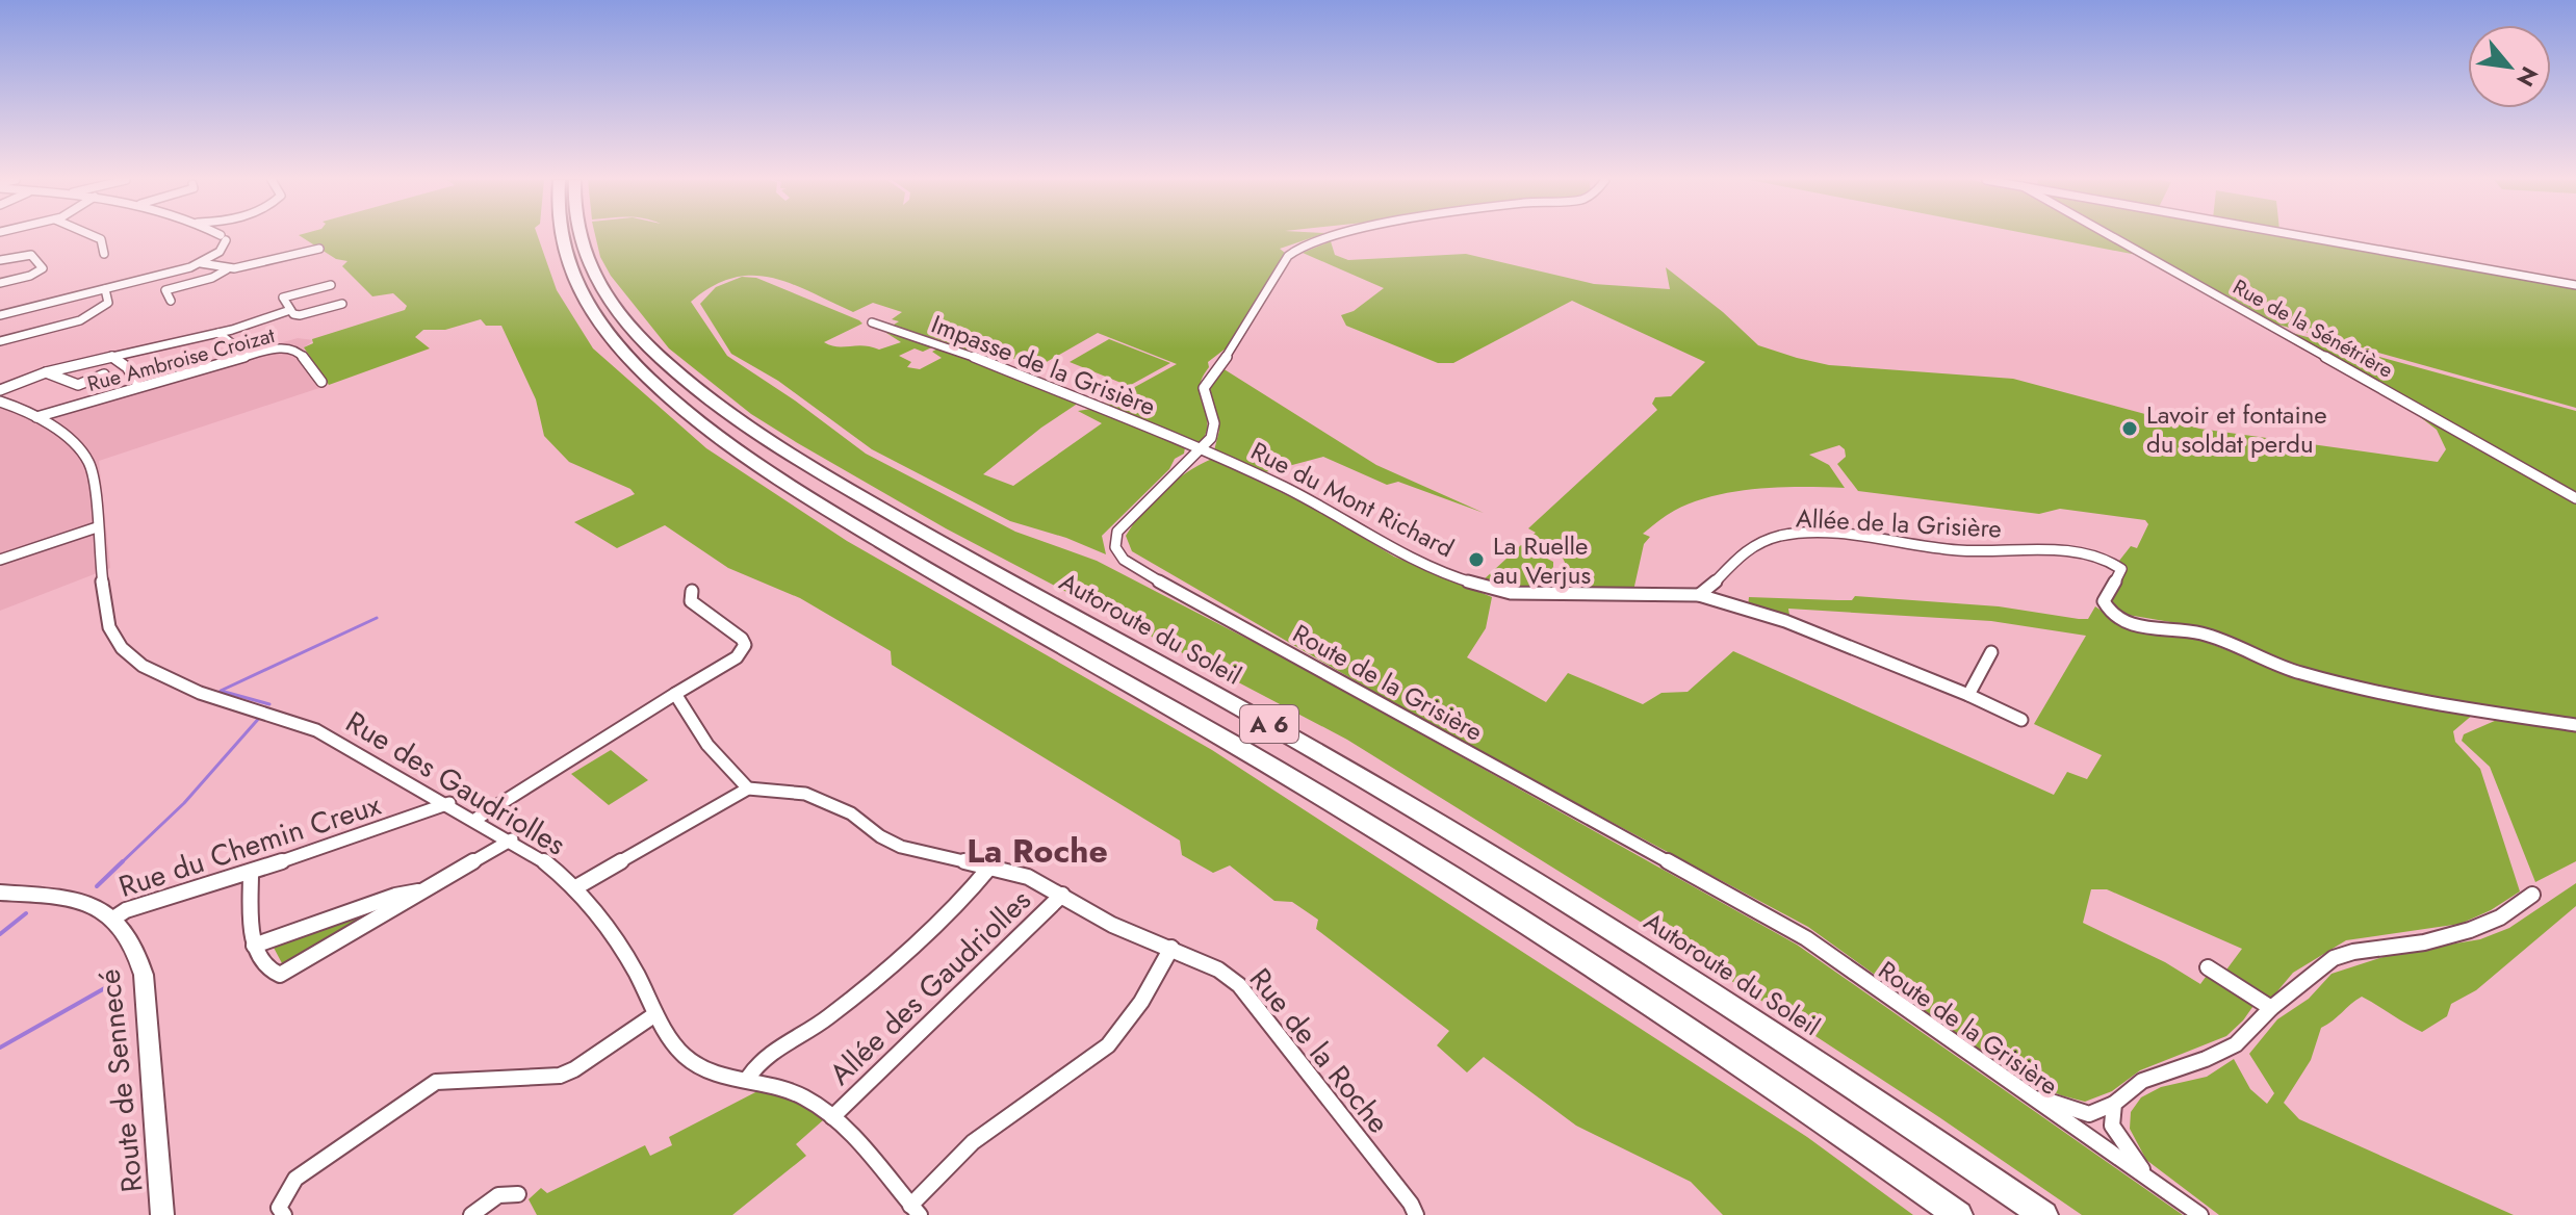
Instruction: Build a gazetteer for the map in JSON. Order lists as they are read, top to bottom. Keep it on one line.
{"streets":{"highway":["Autoroute du Soleil","A 6"],"street":["Rue de la Sénétrière","Rue Ambroise Croizat","Impasse de la Grisière","Rue du Mont Richard","Allée de la Grisière","Route de la Grisière","Rue des Gaudriolles","Rue du Chemin Creux","Allée des Gaudriolles","Rue de la Roche","Route de Sennecé"]},"crossings":[["Rue Ambroise Croizat","Rue des Gaudriolles"],["Impasse de la Grisière","Rue du Mont Richard"],["Impasse de la Grisière","Route de la Grisière"],["Rue du Mont Richard","Allée de la Grisière"],["Rue du Mont Richard","Route de la Grisière"],["Rue des Gaudriolles","Rue du Chemin Creux"],["Rue des Gaudriolles","Allée des Gaudriolles"],["Rue du Chemin Creux","Route de Sennecé"],["Allée des Gaudriolles","Rue de la Roche"]],"districts":["La Roche"],"places":["Lavoir et fontaine du soldat perdu","La Ruelle au Verjus"],"north":"bottom right"}
